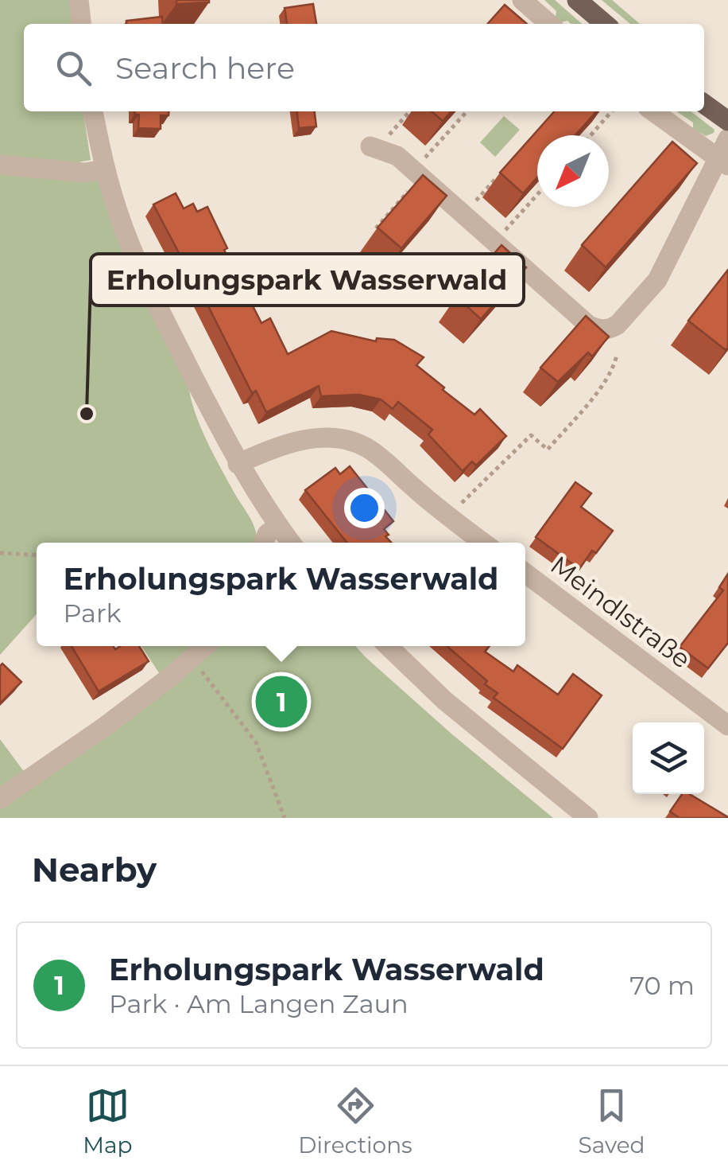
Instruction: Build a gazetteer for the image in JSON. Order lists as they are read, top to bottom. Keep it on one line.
{"streets":{"street":["Meindlstraße"]},"places":["Erholungspark Wasserwald"],"north":"bottom left","page":{"search":"Search here","popup":["Erholungspark Wasserwald","Park"],"pins":"1","heading":"Nearby","list":[{"mark":"1","name":"Erholungspark Wasserwald","note":"Park · Am Langen Zaun","value":"70 m"}],"nav":["Map","Directions","Saved"]}}
